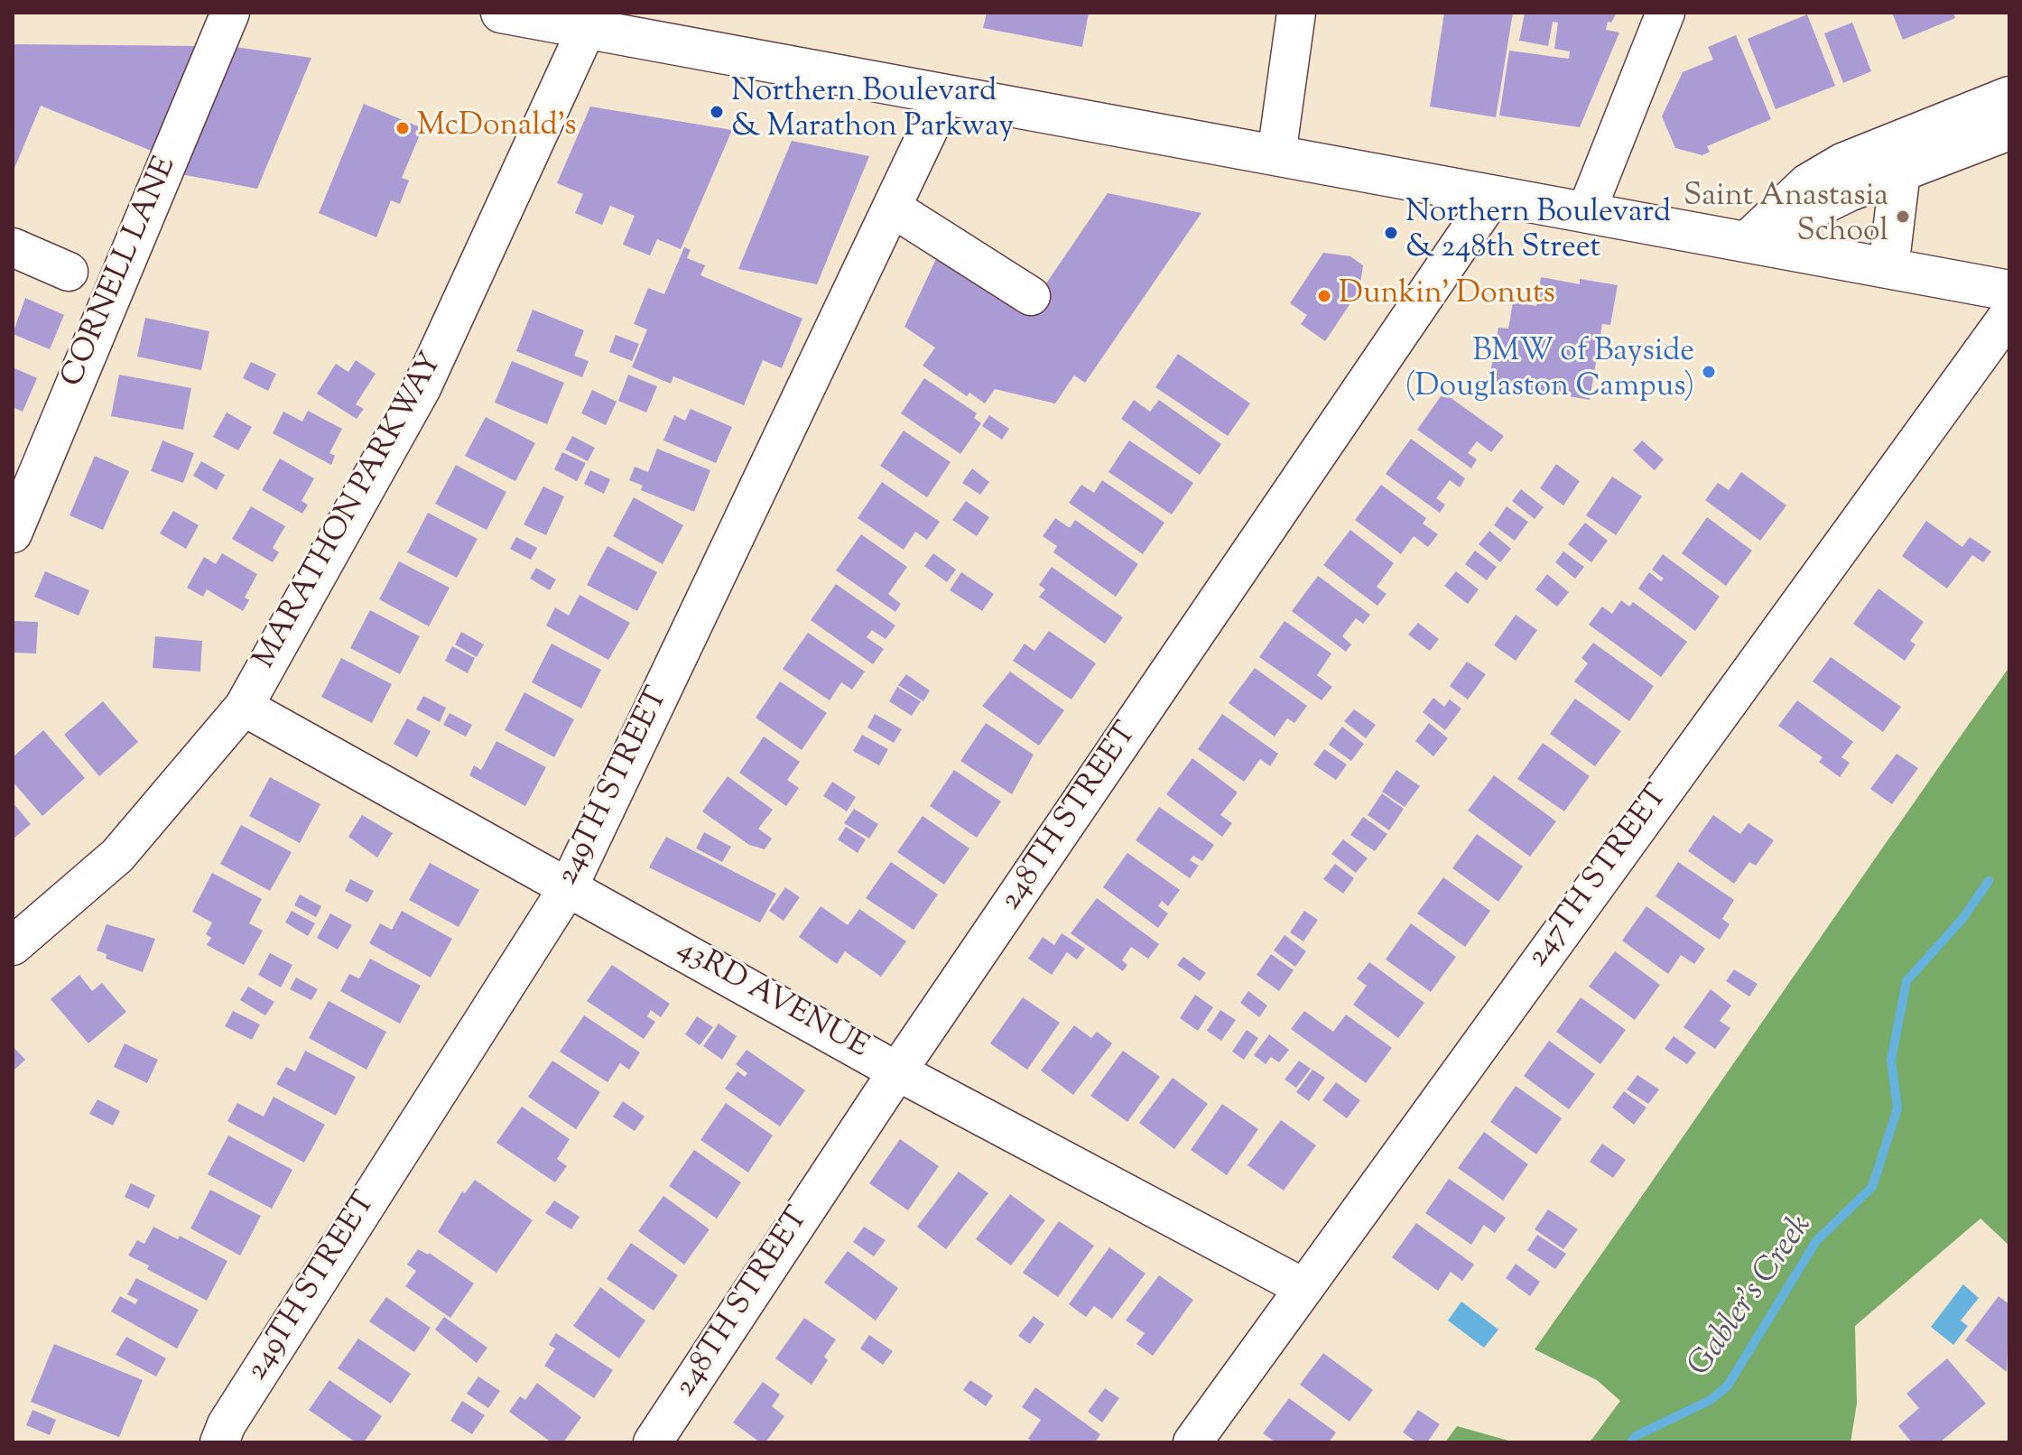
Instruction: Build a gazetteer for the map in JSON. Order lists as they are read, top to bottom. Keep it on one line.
{"streets":{"street":["CORNELL LANE","MARATHON PARKWAY","249TH STREET","248TH STREET","247TH STREET","43RD AVENUE"]},"crossings":[["MARATHON PARKWAY","43RD AVENUE"],["249TH STREET","43RD AVENUE"],["248TH STREET","43RD AVENUE"],["247TH STREET","43RD AVENUE"]],"water":["Gabler’s Creek"],"places":["Northern Boulevard & Marathon Parkway","McDonald's","Saint Anastasia School","Northern Boulevard & 248th Street","Dunkin' Donuts","BMW of Bayside (Douglaston Campus)"]}
